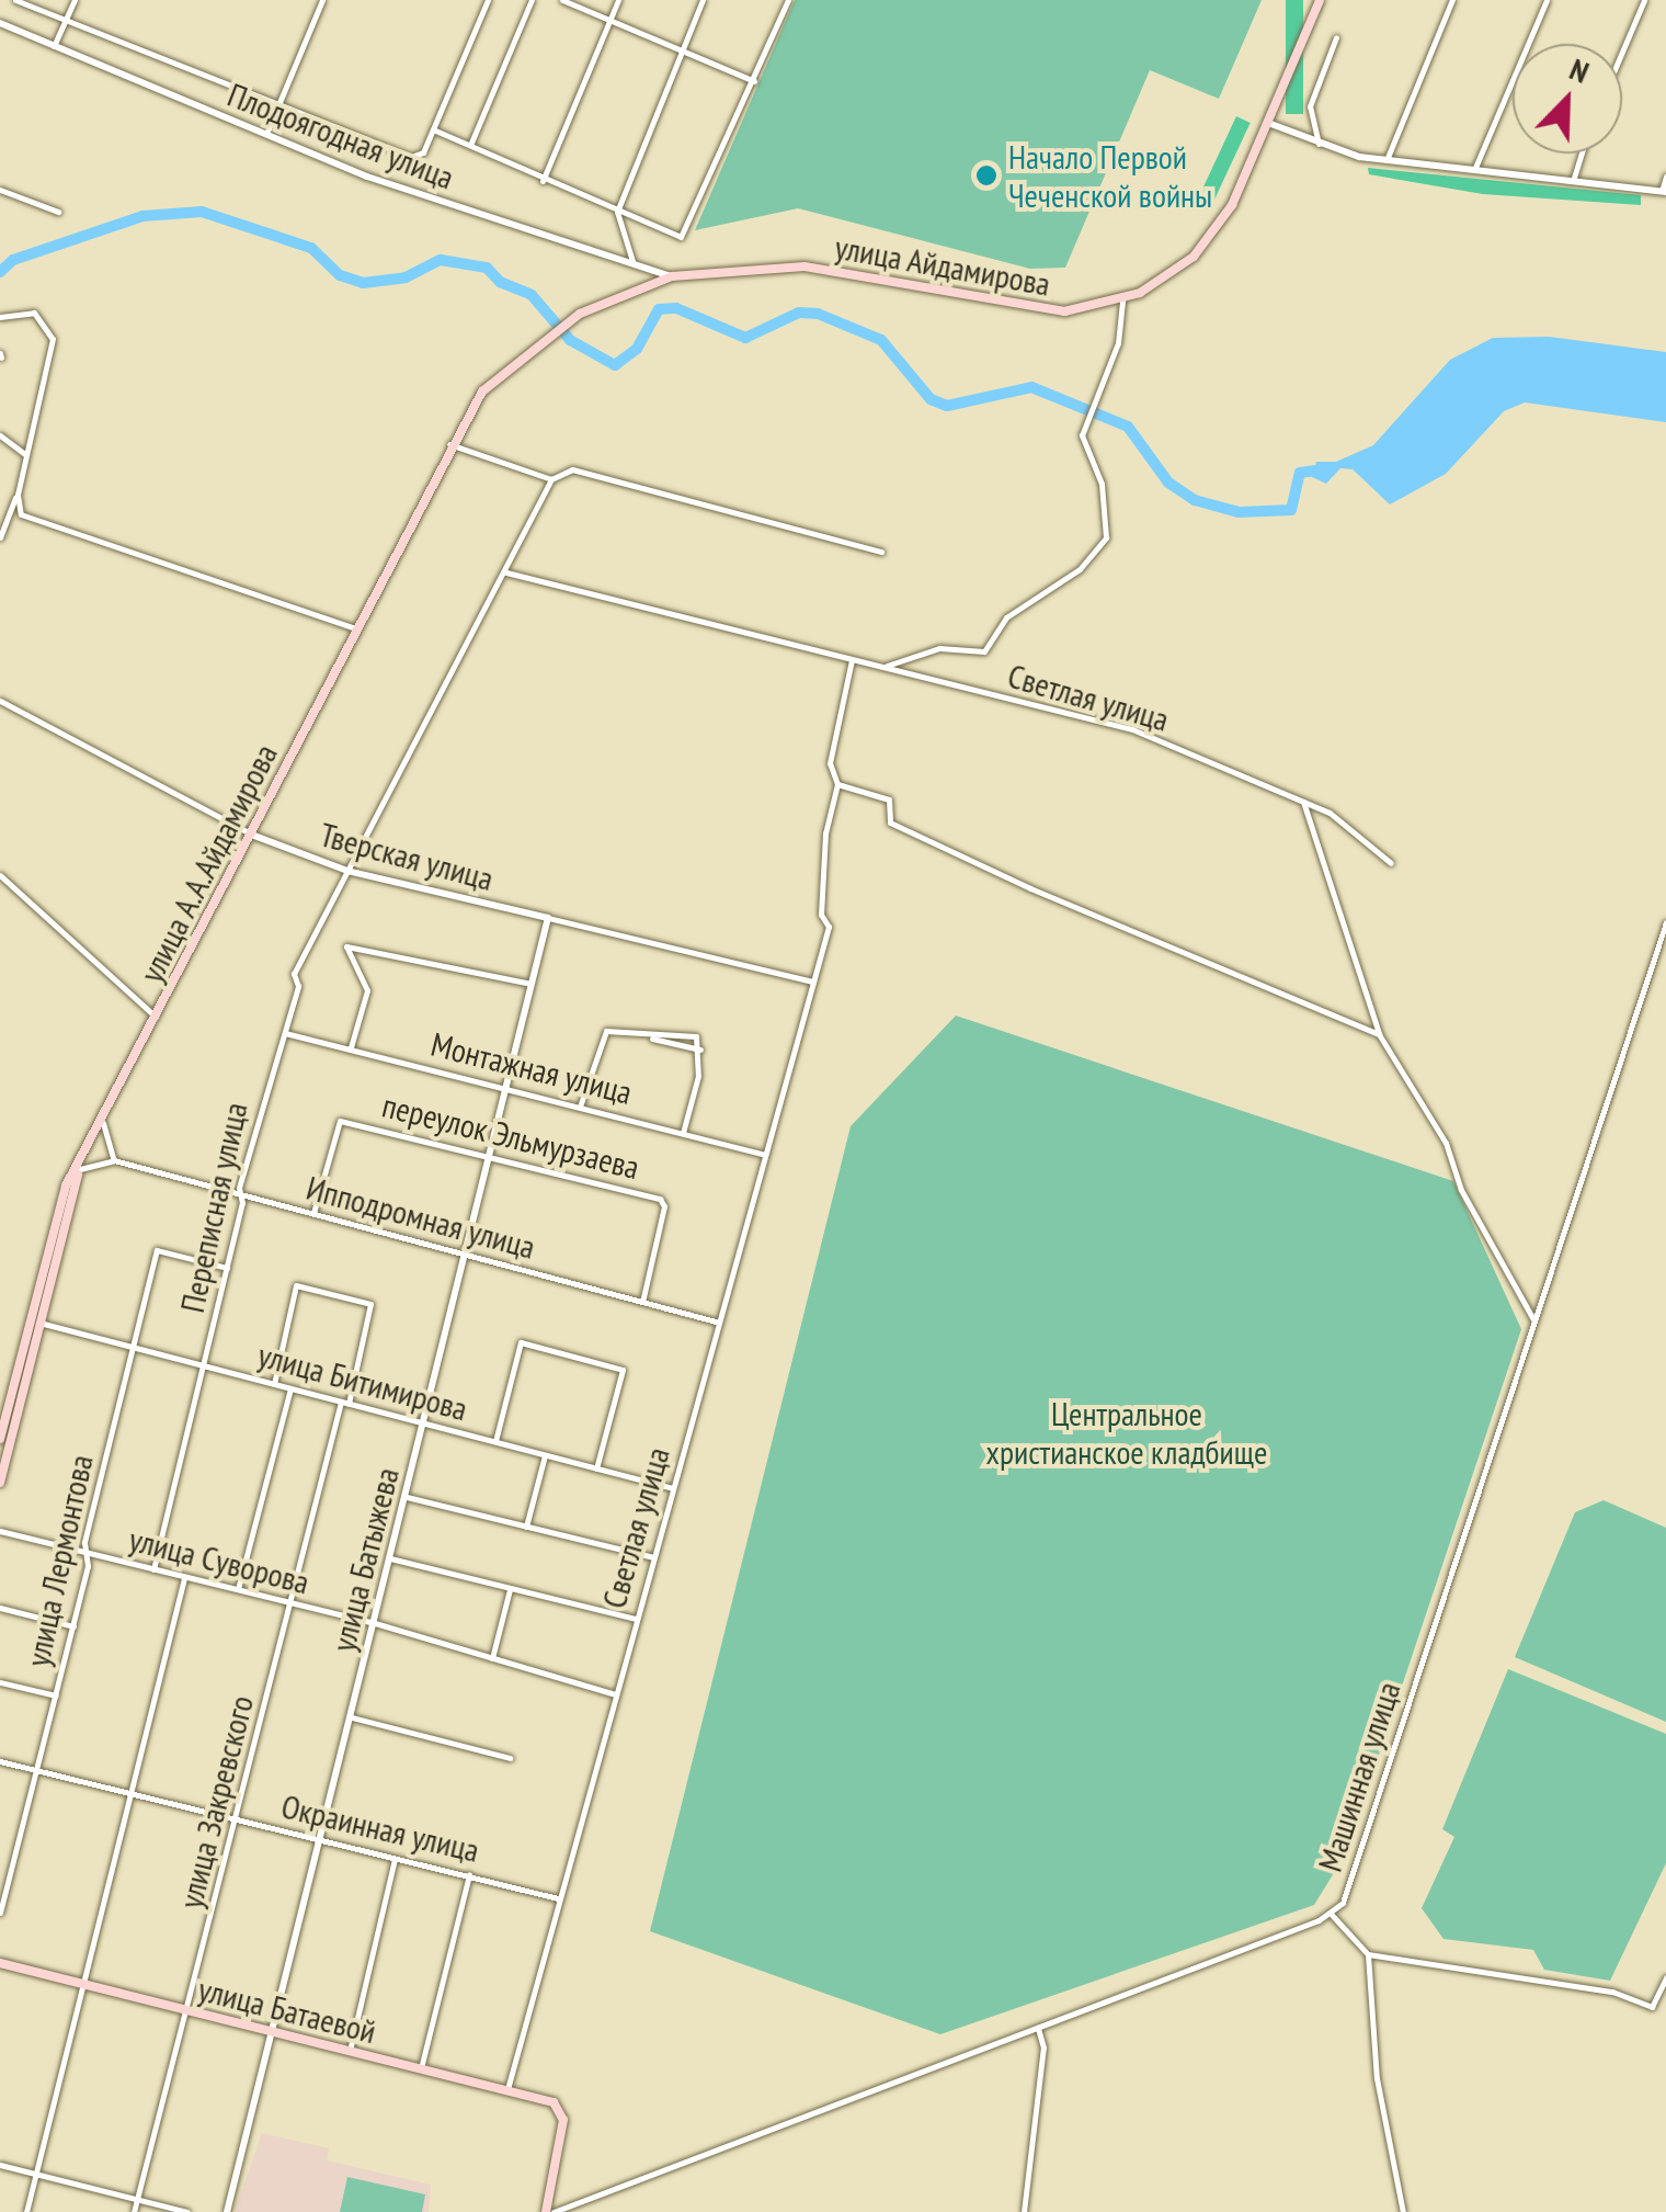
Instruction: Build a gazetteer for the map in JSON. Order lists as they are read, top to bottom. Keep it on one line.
{"streets":{"main road":["улица Айдамирова","улица А.А.Айдамирова","улица Батаевой"],"street":["Плодоягодная улица","Светлая улица","Тверская улица","Монтажная улица","переулок Эльмурзаева","Переписная улица","Ипподромная улица","улица Битимирова","улица Батыжева","улица Лермонтова","улица Суворова","Машинная улица","улица Закревского","Окраинная улица"]},"crossings":[["Плодоягодная улица","улица Айдамирова"],["улица Айдамирова","улица А.А.Айдамирова"],["Светлая улица","Тверская улица"],["Светлая улица","Монтажная улица"],["Светлая улица","Переписная улица"],["Светлая улица","Ипподромная улица"],["Светлая улица","улица Битимирова"],["Светлая улица","улица Суворова"],["Светлая улица","Окраинная улица"],["Светлая улица","улица Батаевой"],["Тверская улица","улица А.А.Айдамирова"],["Тверская улица","Переписная улица"],["Тверская улица","улица Батыжева"],["улица А.А.Айдамирова","Ипподромная улица"],["Монтажная улица","Переписная улица"],["Монтажная улица","улица Батыжева"],["переулок Эльмурзаева","Ипподромная улица"],["переулок Эльмурзаева","улица Батыжева"],["Переписная улица","Ипподромная улица"],["Переписная улица","улица Битимирова"],["Переписная улица","улица Лермонтова"],["Переписная улица","улица Суворова"],["Ипподромная улица","улица Батыжева"],["улица Битимирова","улица Батыжева"],["улица Битимирова","улица Лермонтова"],["улица Битимирова","улица Закревского"],["улица Батыжева","улица Суворова"],["улица Батыжева","Окраинная улица"],["улица Батыжева","улица Батаевой"],["улица Лермонтова","улица Суворова"],["улица Лермонтова","Окраинная улица"],["улица Суворова","улица Закревского"],["Машинная улица","улица Батаевой"],["улица Закревского","Окраинная улица"],["улица Закревского","улица Батаевой"]],"parks":["Центральное христианское кладбище"],"places":["Начало Первой Чеченской войны"],"north":"top right"}
